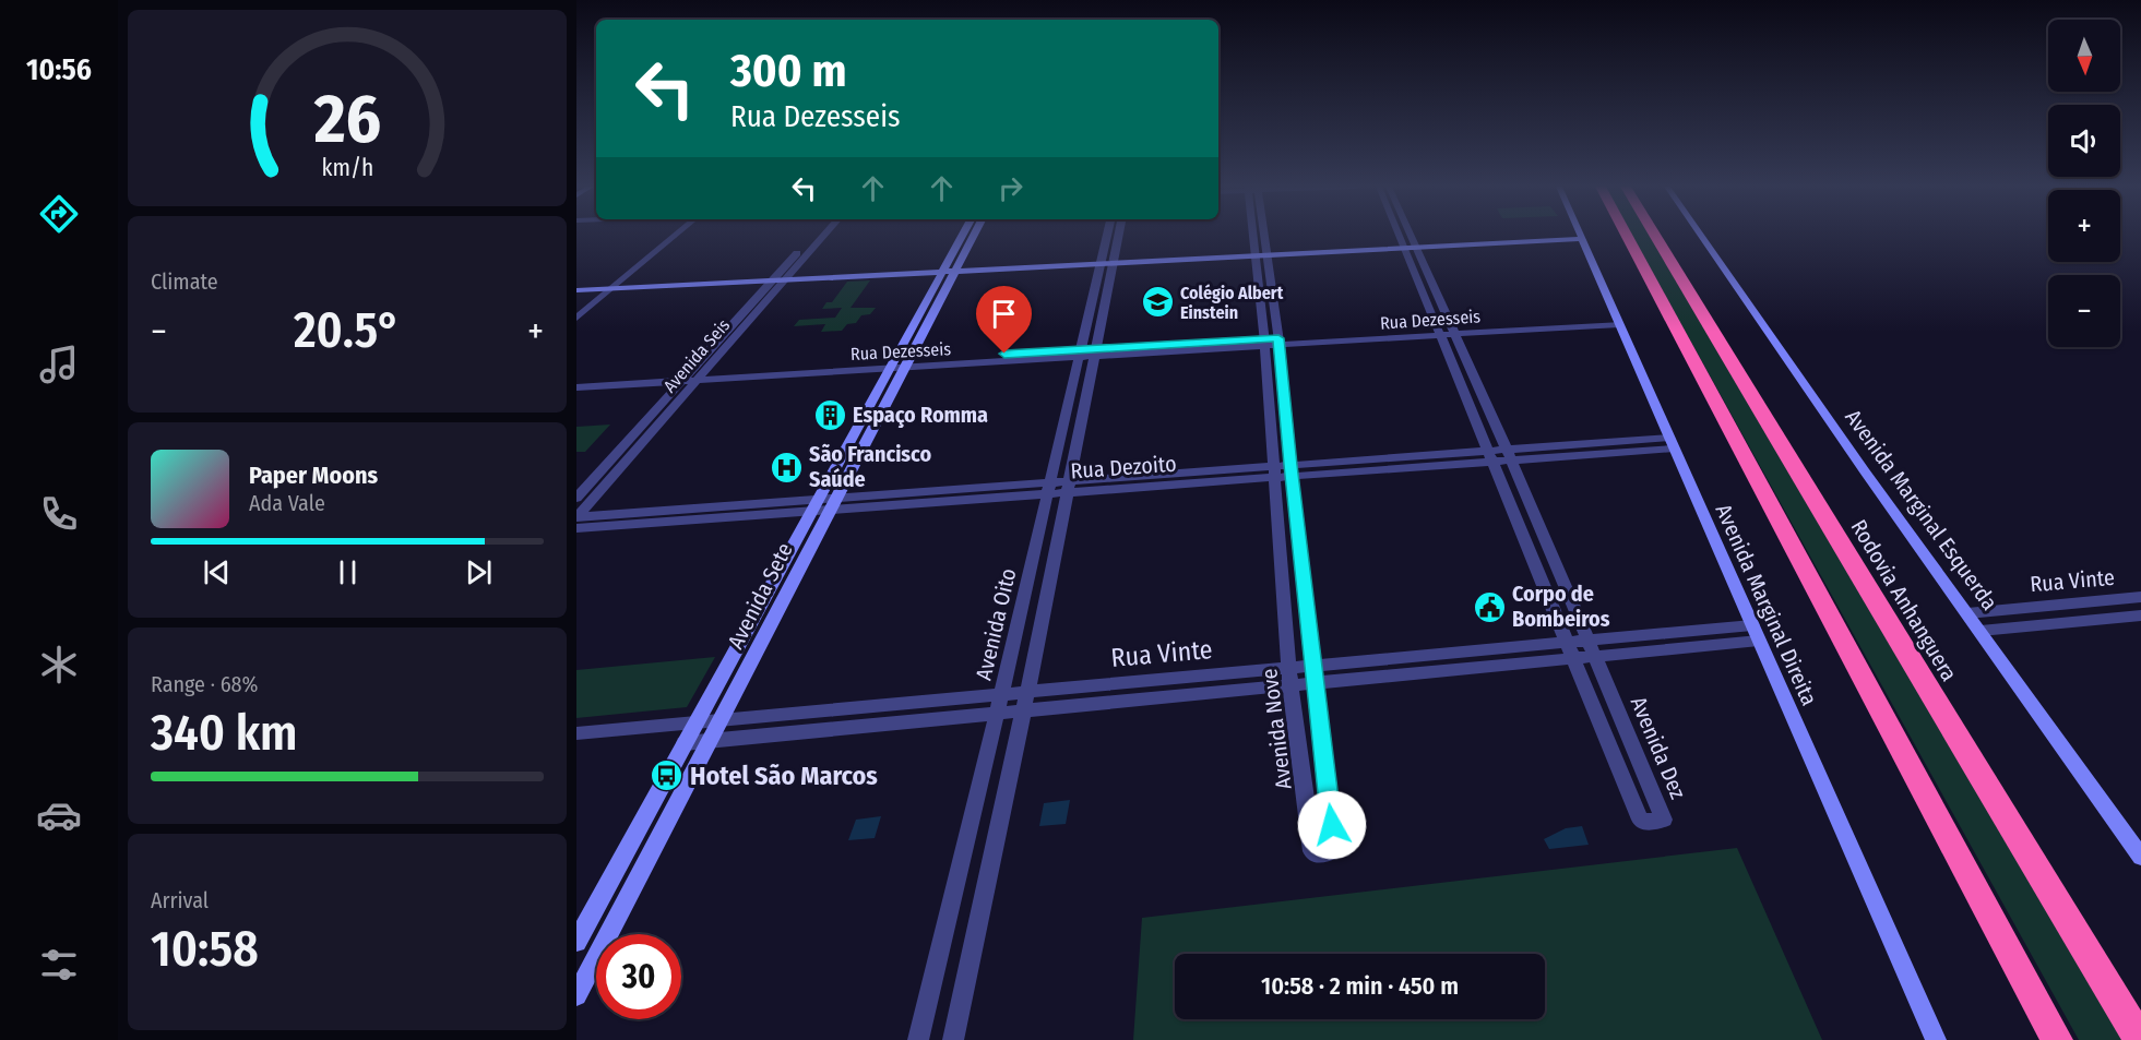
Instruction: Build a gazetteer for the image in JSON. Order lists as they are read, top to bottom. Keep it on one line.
{"streets":{"highway":["Rodovia Anhanguera"],"street":["Rua Dezesseis","Avenida Seis","Rua Dezoito","Avenida Marginal Esquerda","Rua Vinte","Avenida Sete","Avenida Marginal Direita","Avenida Oito","Avenida Nove","Avenida Dez"]},"crossings":[["Rua Dezesseis","Avenida Seis"],["Rua Dezesseis","Avenida Sete"],["Rua Dezesseis","Avenida Marginal Direita"],["Rua Dezesseis","Avenida Oito"],["Rua Dezesseis","Avenida Nove"],["Rua Dezesseis","Avenida Dez"],["Avenida Seis","Rua Dezoito"],["Rua Dezoito","Avenida Sete"],["Rua Dezoito","Avenida Marginal Direita"],["Rua Dezoito","Avenida Oito"],["Rua Dezoito","Avenida Nove"],["Rua Dezoito","Avenida Dez"],["Avenida Marginal Esquerda","Rua Vinte"],["Rua Vinte","Avenida Sete"],["Rua Vinte","Avenida Marginal Direita"],["Rua Vinte","Avenida Oito"],["Rua Vinte","Avenida Nove"],["Rua Vinte","Avenida Dez"]],"places":{"school or university":["Colégio Albert Einstein"],"building":["Espaço Romma"],"hospital":["São Francisco Saúde"],"public building":["Corpo de Bombeiros"],"bus stop":["Hotel São Marcos"]},"north":"bottom","page":{"tabs":"10:56","map_buttons":["+","−"],"turn":["300 m","Rua Dezesseis"],"tile":["Climate",["Range · 68%","340 km"],["Arrival","10:58"]],"heat":["−","20.5°","+"],"song":["Paper Moons","Ada Vale"],"limit":"30","trip":"10:58 · 2 min · 450 m","gauge":["26","km/h"]}}
